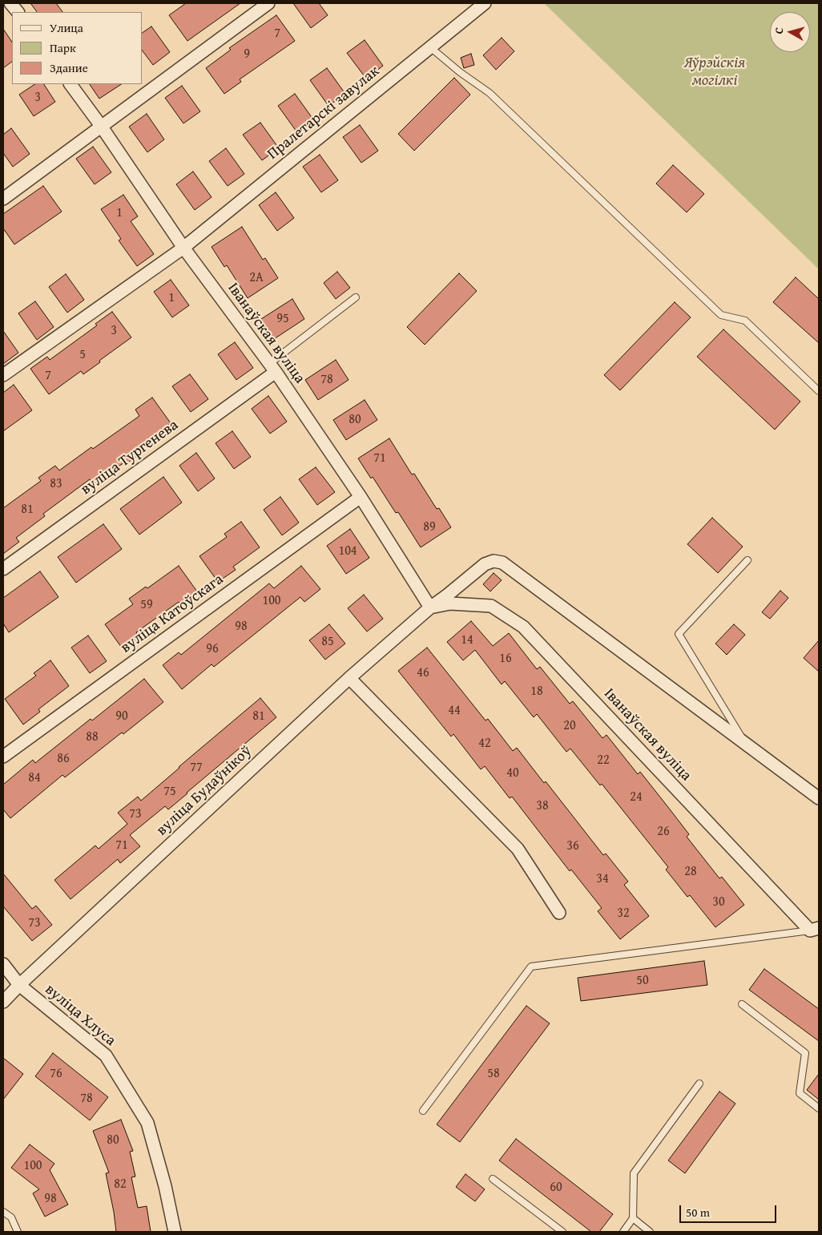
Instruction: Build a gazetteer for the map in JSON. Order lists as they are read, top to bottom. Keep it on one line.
{"streets":{"street":["Пралетарскі завулак","Іванаўская вуліца","вуліца Тургенева","вуліца Катоўскага","вуліца Будаўнікоў","вуліца Хлуса"]},"crossings":[["Пралетарскі завулак","Іванаўская вуліца"],["Іванаўская вуліца","вуліца Тургенева"],["Іванаўская вуліца","вуліца Катоўскага"],["Іванаўская вуліца","вуліца Будаўнікоў"],["вуліца Будаўнікоў","вуліца Хлуса"]],"parks":["Яўрэйскія могілкі"],"house_numbers":["7","9","3","1","2А","1","95","3","5","7","78","80","71","83","81","89","104","100","59","98","14","85","96","16","46","18","44","90","81","20","88","42","86","22","77","40","84","75","24","38","73","26","71","36","28","34","30","32","73","50","76","58","78","80","100","82","60","98"],"legend":["Улица","Парк","Здание"],"scale_bar":"50 m","north":"left"}
